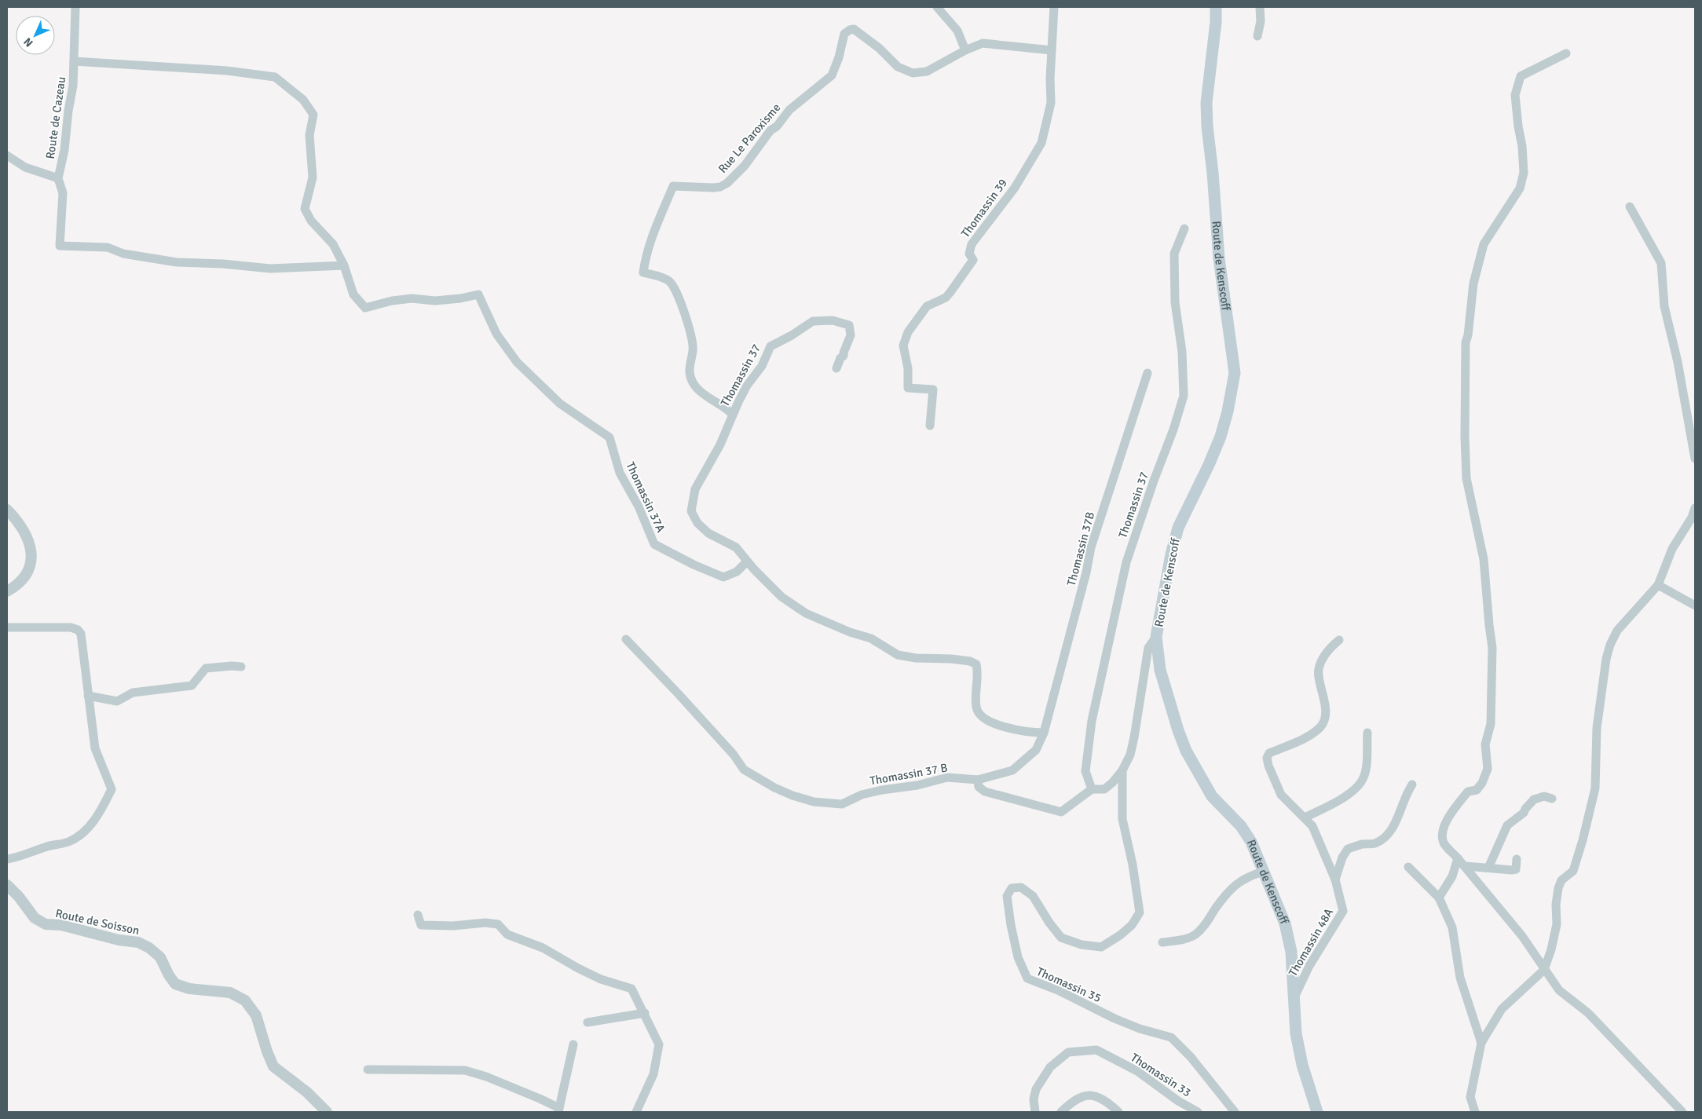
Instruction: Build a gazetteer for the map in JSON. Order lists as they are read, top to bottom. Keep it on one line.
{"streets":{"main road":["Route de Kenscoff"],"street":["Route de Cazeau","Rue Le Paroxisme","Thomassin 39","Thomassin 37","Thomassin 37A","Thomassin 37B","Thomassin 37 B","Route de Soisson","Thomassin 48A","Thomassin 35","Thomassin 33"]},"crossings":[["Rue Le Paroxisme","Thomassin 37"],["Route de Kenscoff","Thomassin 48A"],["Thomassin 37","Thomassin 37A"]],"north":"bottom left"}
